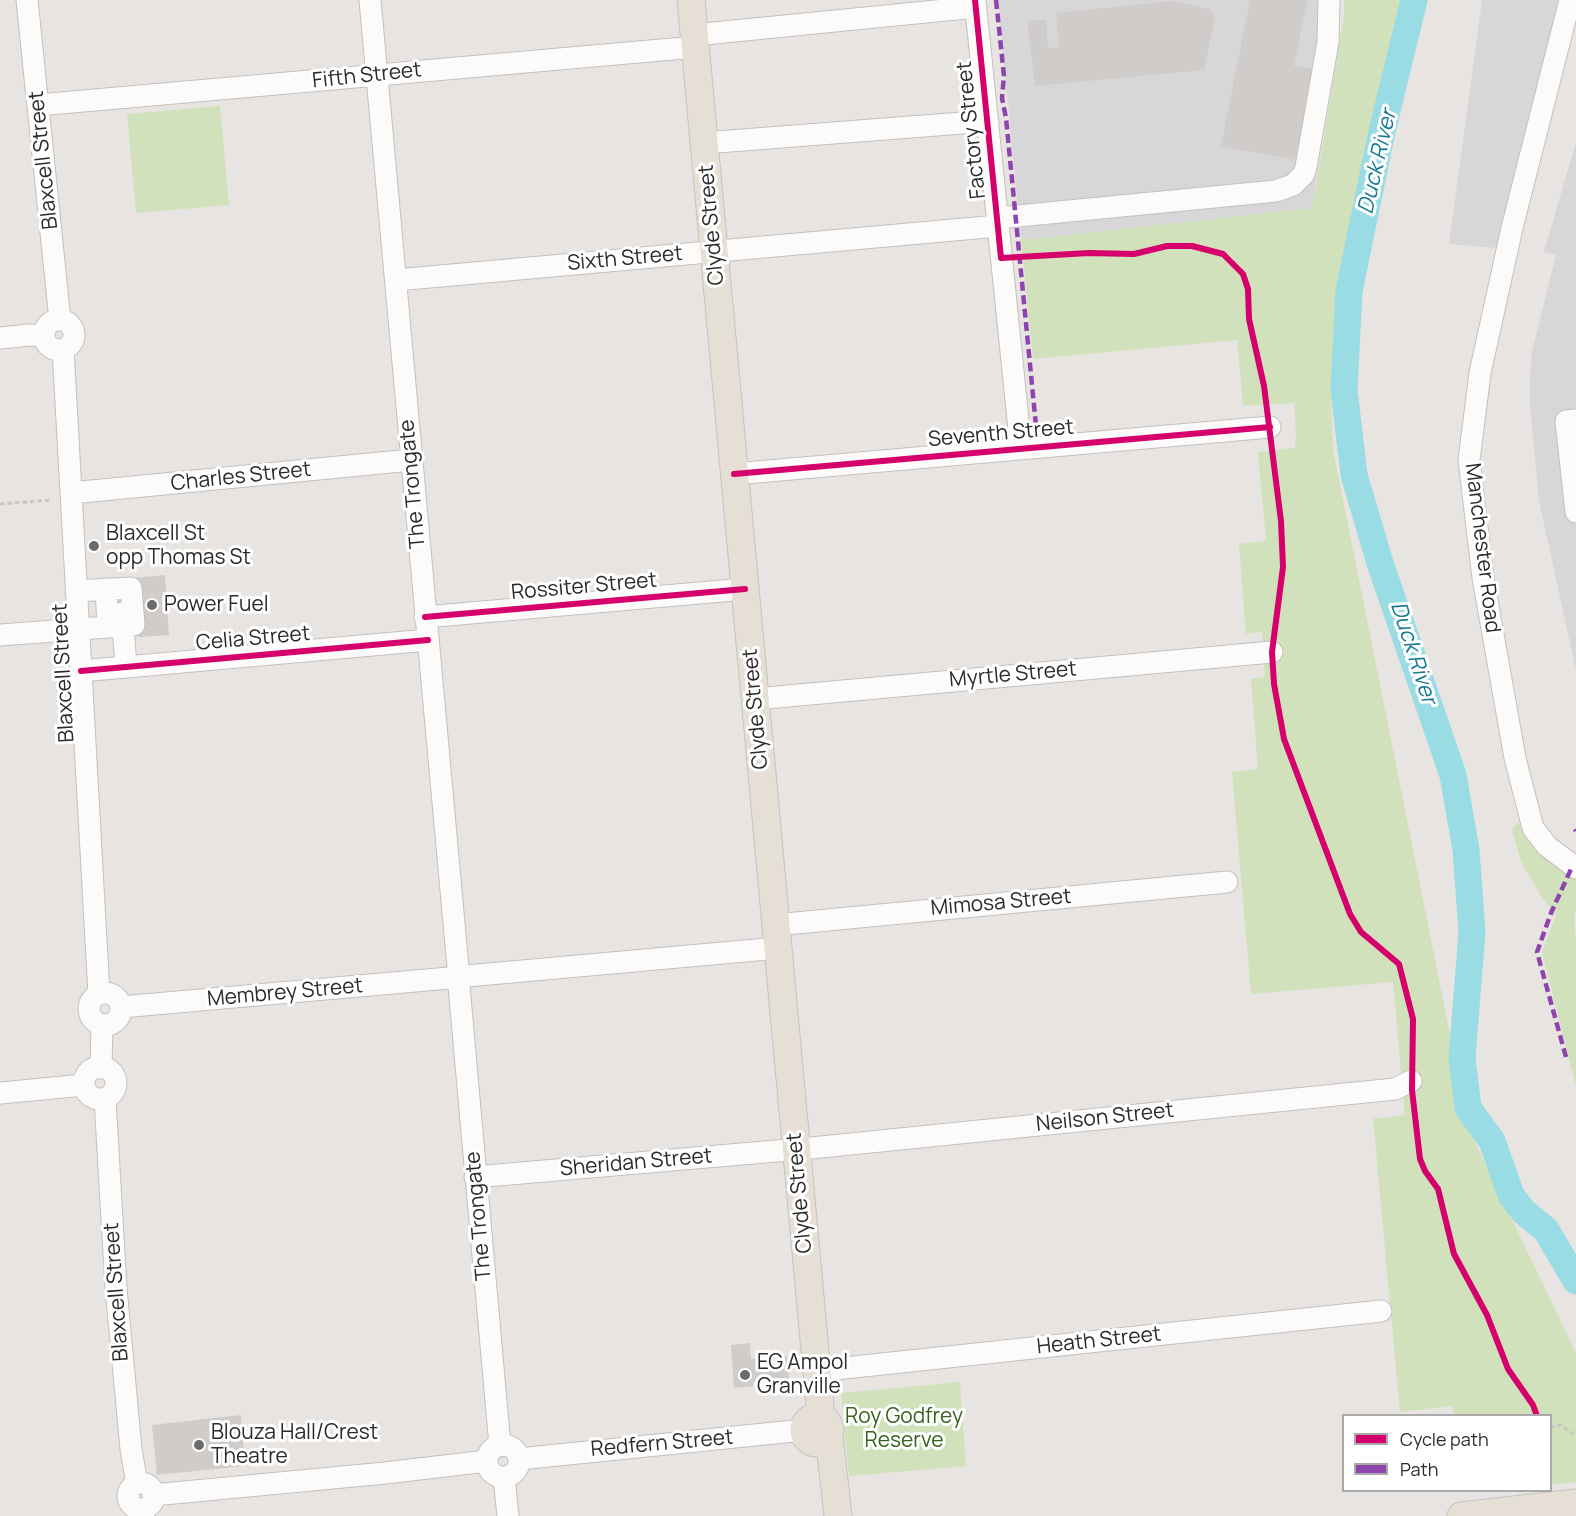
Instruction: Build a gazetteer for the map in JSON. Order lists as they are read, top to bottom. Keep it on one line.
{"streets":{"main road":["Clyde Street"],"street":["Fifth Street","Factory Street","Blaxcell Street","Sixth Street","Seventh Street","Charles Street","The Trongate","Manchester Road","Rossiter Street","Celia Street","Myrtle Street","Mimosa Street","Membrey Street","Neilson Street","Sheridan Street","Heath Street","Redfern Street"]},"crossings":[["Fifth Street","Factory Street"],["Fifth Street","Blaxcell Street"],["Fifth Street","Clyde Street"],["Fifth Street","The Trongate"],["Factory Street","Sixth Street"],["Factory Street","Seventh Street"],["Blaxcell Street","Charles Street"],["Blaxcell Street","Celia Street"],["Blaxcell Street","Membrey Street"],["Clyde Street","Sixth Street"],["Clyde Street","Seventh Street"],["Clyde Street","Rossiter Street"],["Clyde Street","Myrtle Street"],["Clyde Street","Mimosa Street"],["Clyde Street","Membrey Street"],["Clyde Street","Neilson Street"],["Clyde Street","Sheridan Street"],["Clyde Street","Heath Street"],["Clyde Street","Redfern Street"],["Sixth Street","The Trongate"],["Charles Street","The Trongate"],["The Trongate","Rossiter Street"],["The Trongate","Celia Street"],["The Trongate","Membrey Street"],["The Trongate","Sheridan Street"],["The Trongate","Redfern Street"],["Mimosa Street","Membrey Street"],["Neilson Street","Sheridan Street"]],"water":["Duck River"],"parks":["Roy Godfrey Reserve"],"places":["Blaxcell St opp Thomas St","Power Fuel","EG Ampol Granville","Blouza Hall/Crest Theatre"],"legend":["Cycle path","Path"]}
